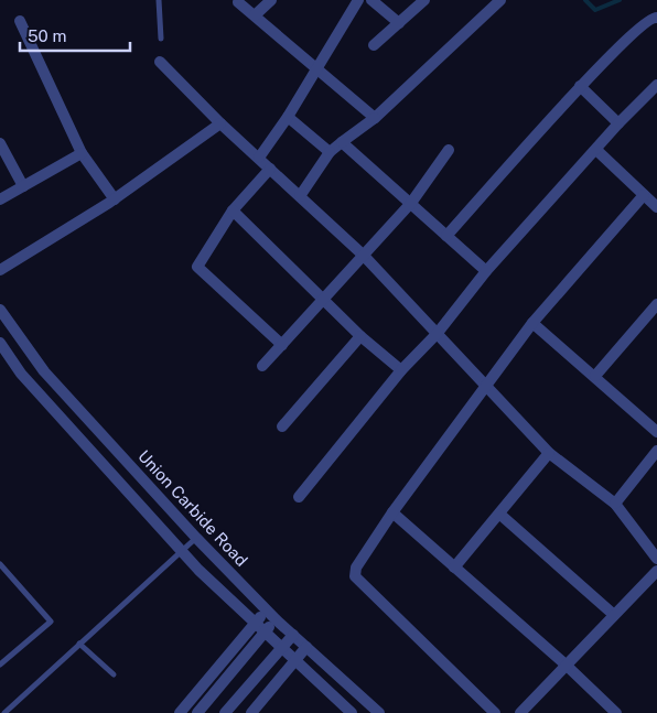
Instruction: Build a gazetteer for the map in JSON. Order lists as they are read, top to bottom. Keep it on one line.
{"streets":{"street":["Union Carbide Road"]},"scale_bar":"50 m"}
